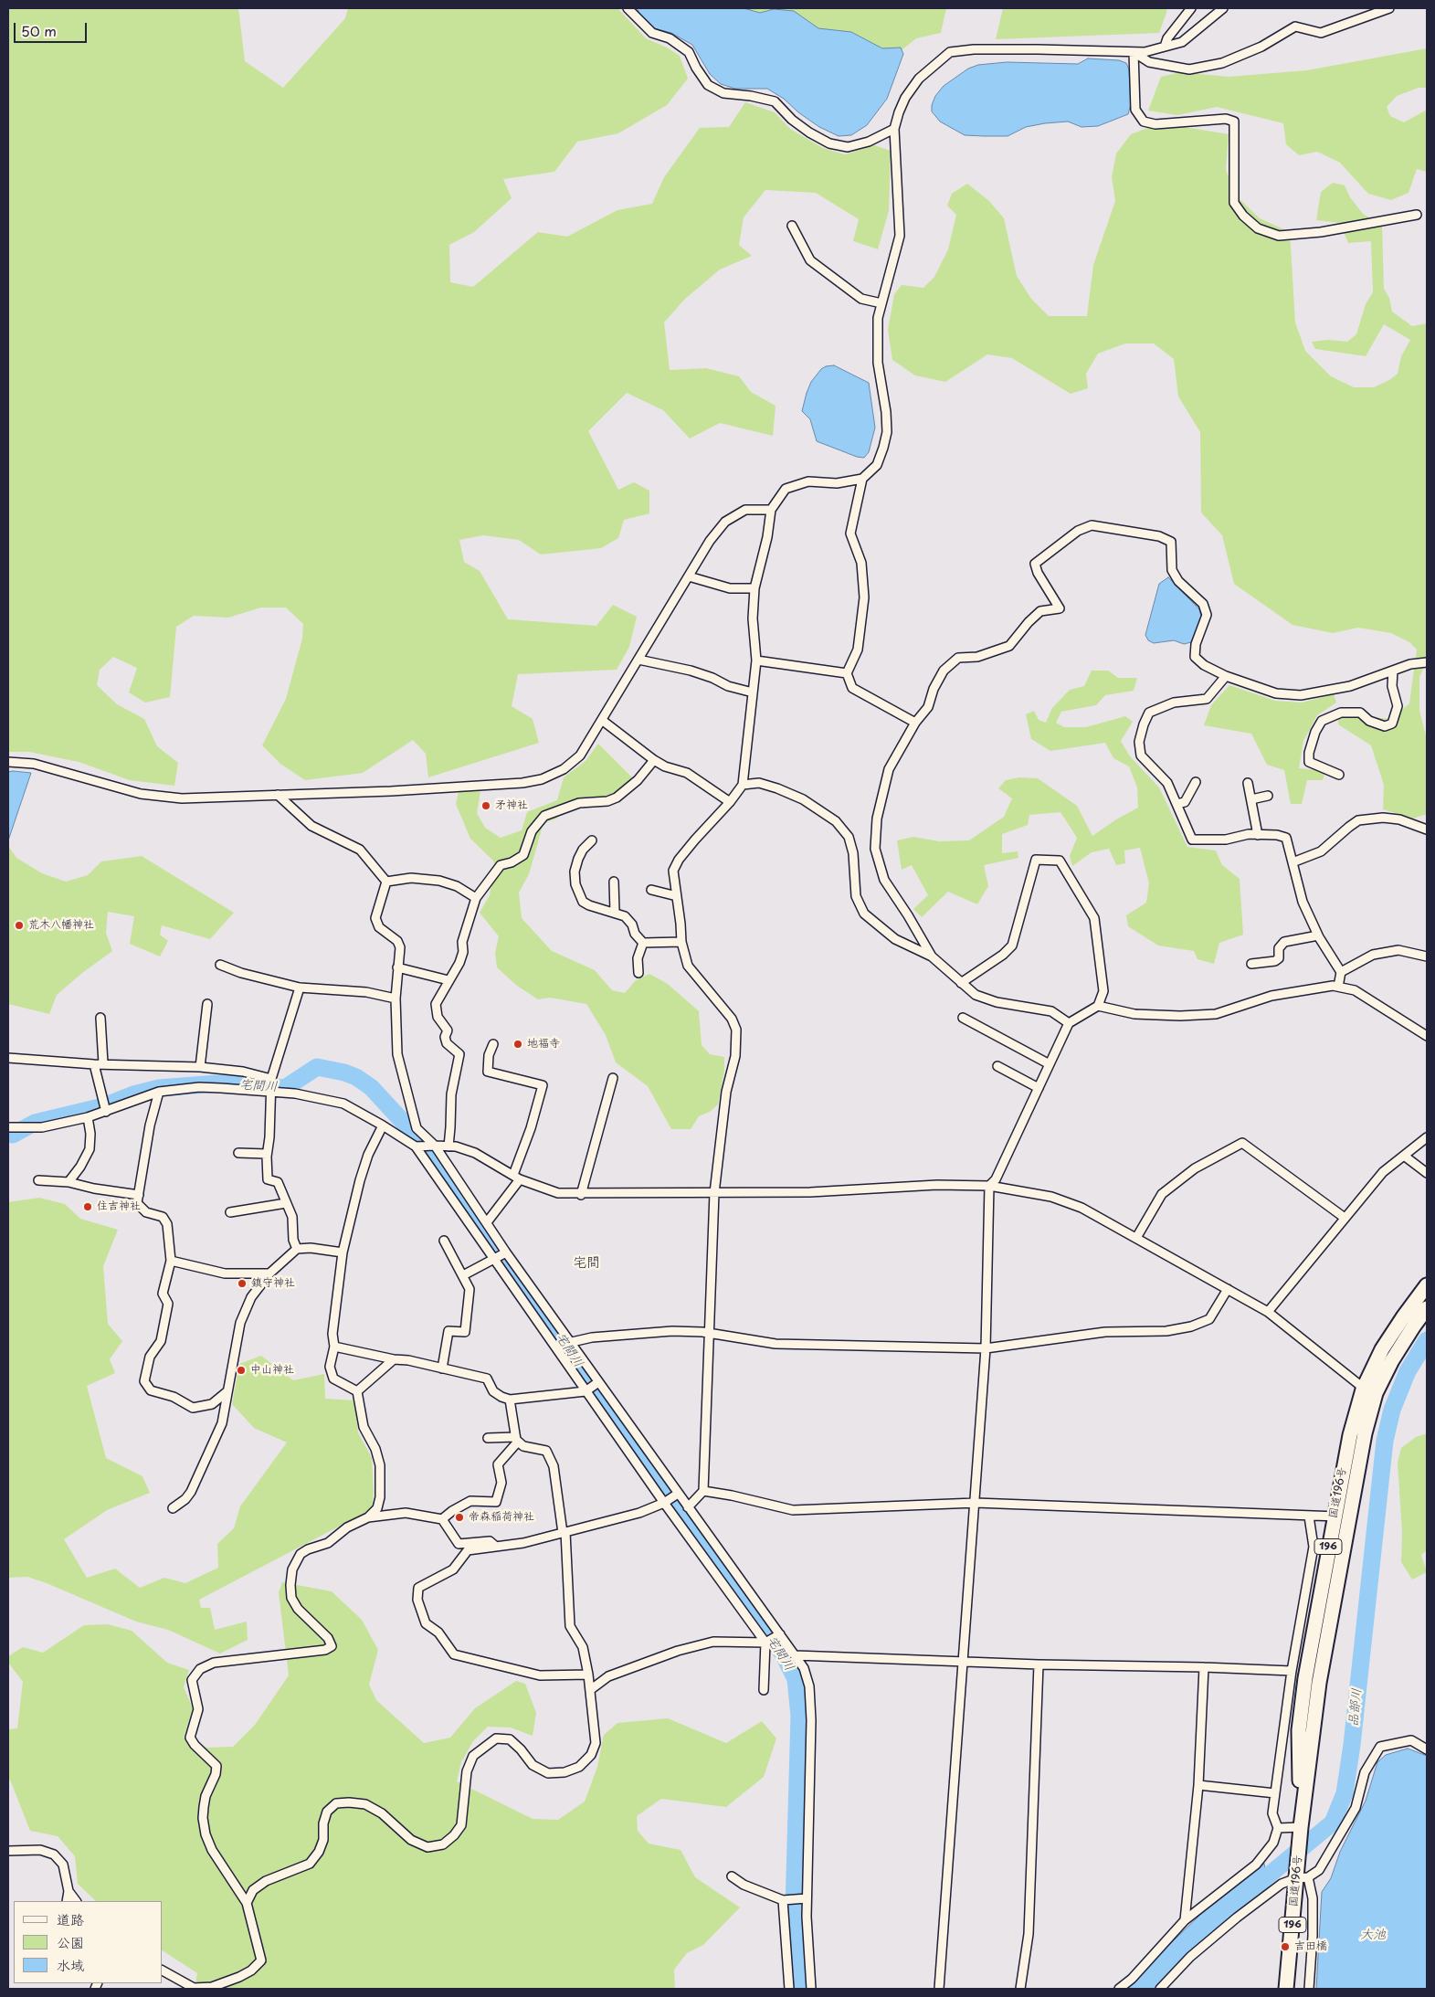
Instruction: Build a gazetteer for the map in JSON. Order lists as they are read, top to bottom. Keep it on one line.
{"streets":{"highway":["国道196号","196"]},"districts":["宅間"],"water":["宅間川","品部川","大池"],"places":["矛神社","荒木八幡神社","地福寺","住吉神社","鎮守神社","中山神社","帝森稲荷神社","吉田橋"],"legend":["道路","公園","水域"],"scale_bar":"50 m"}
